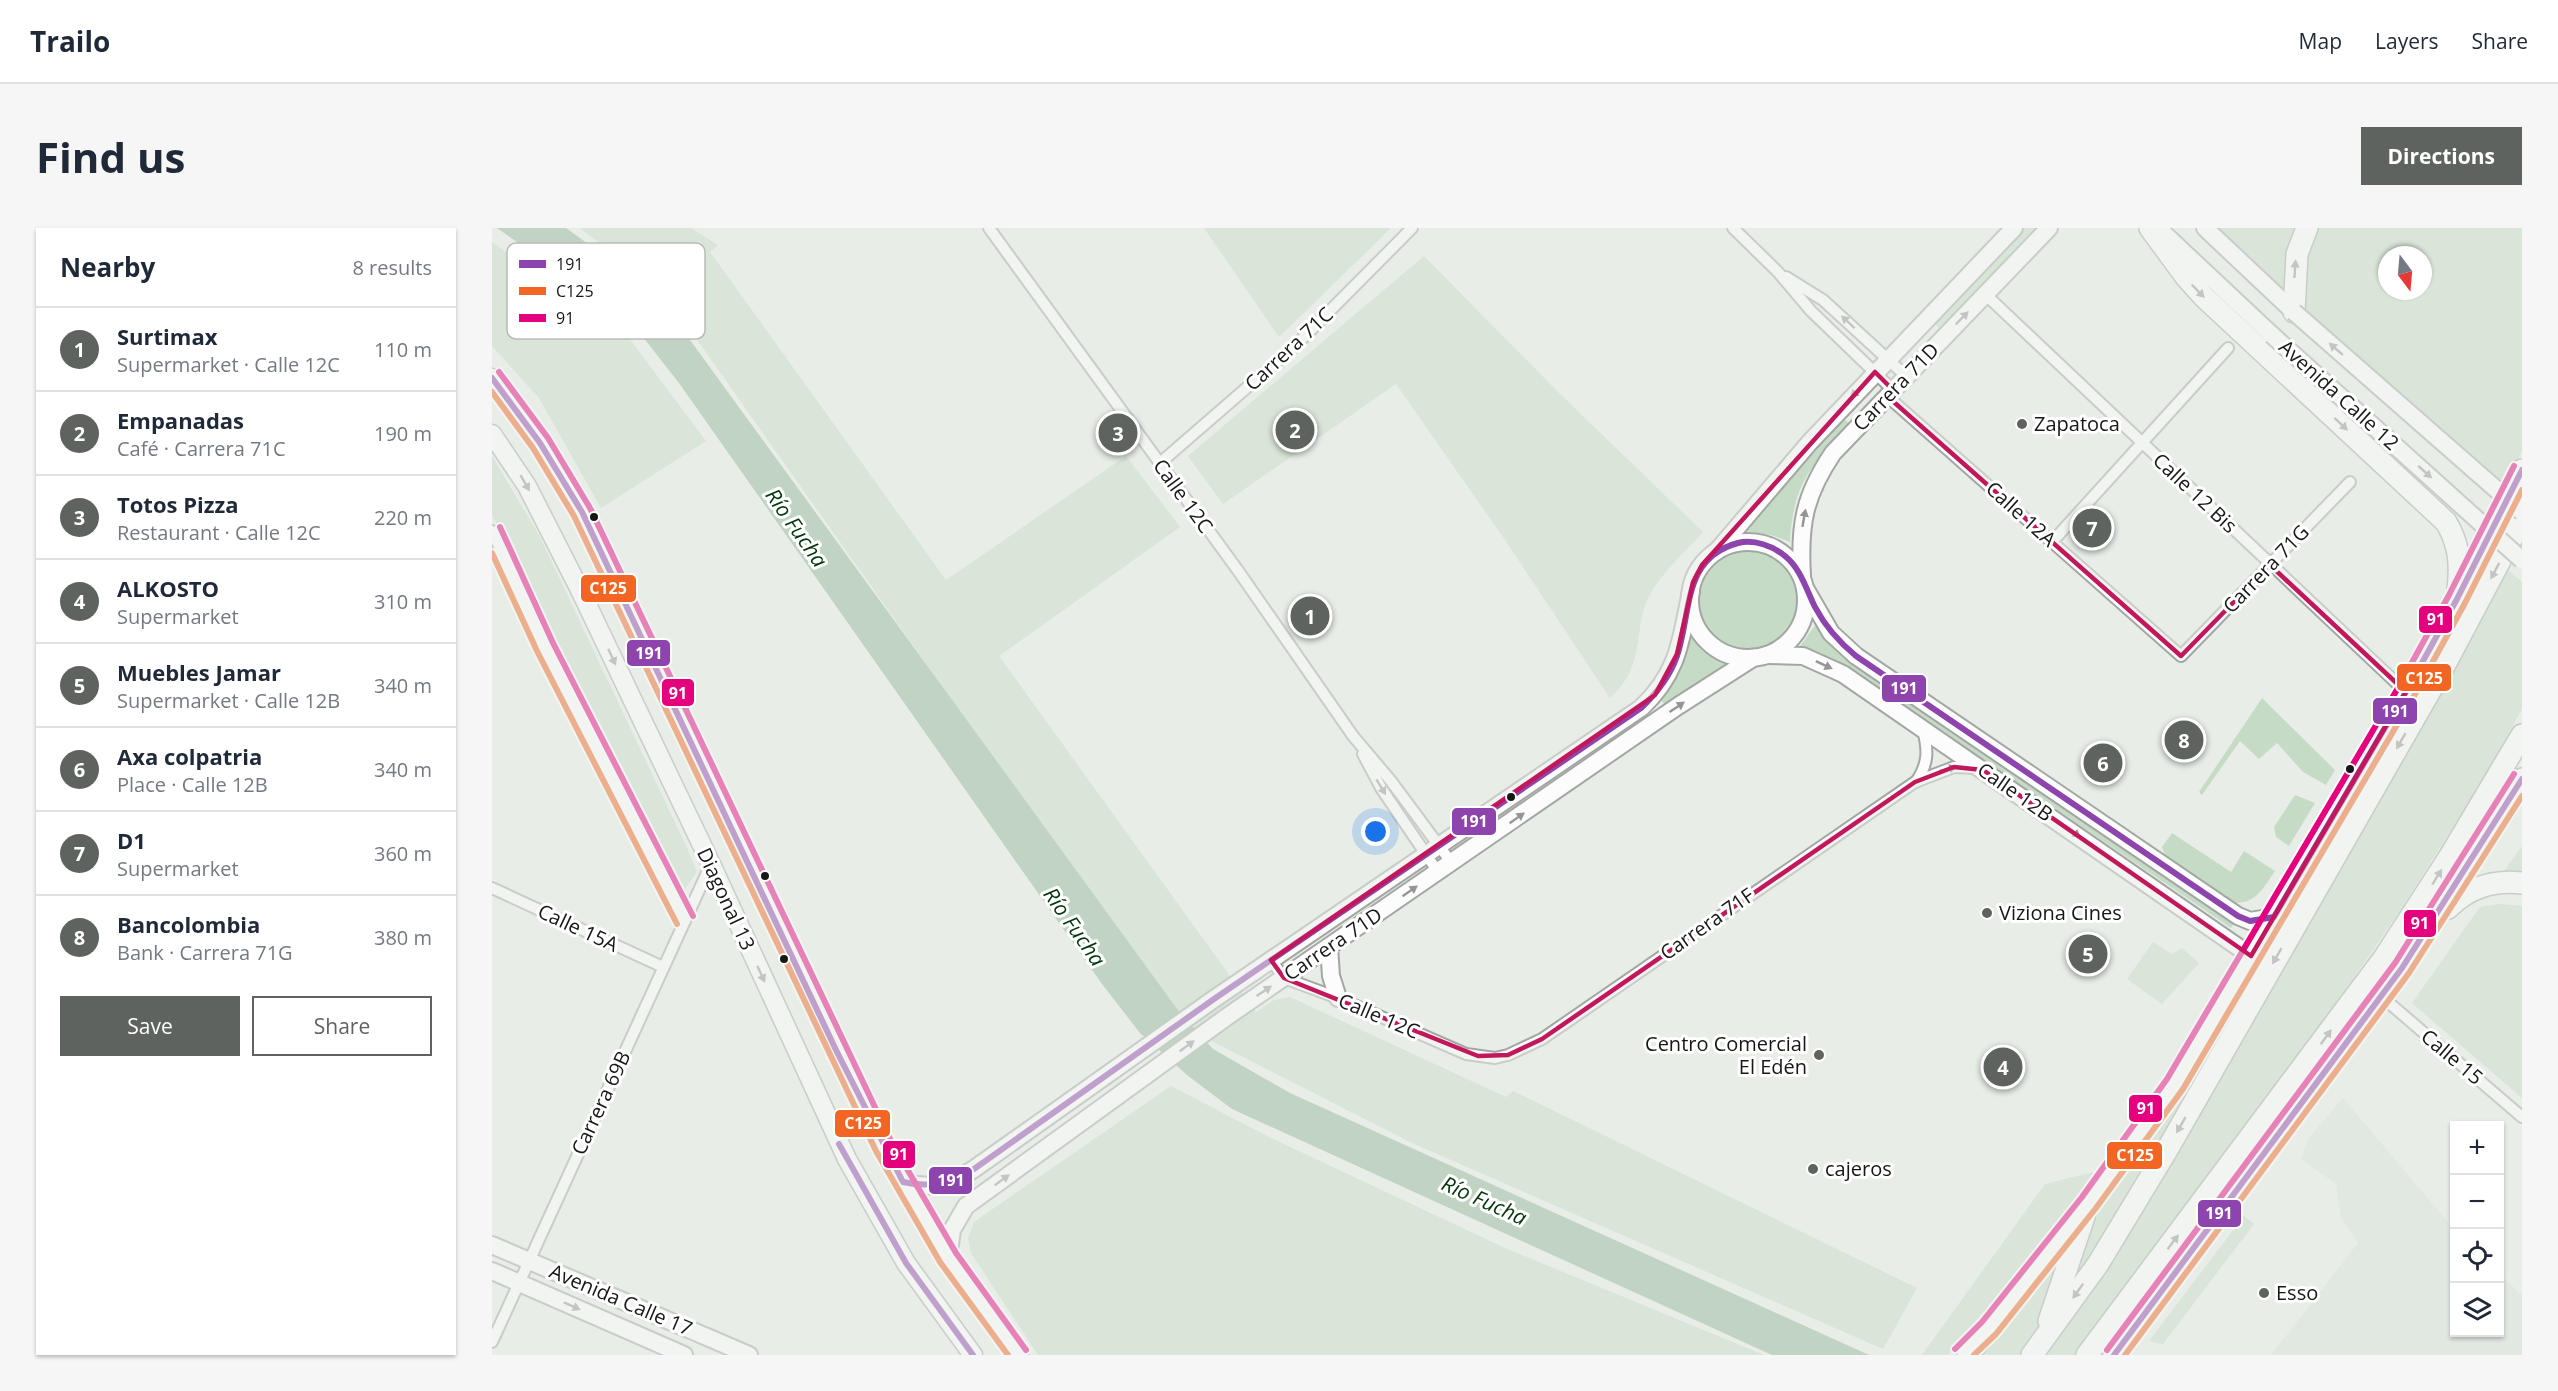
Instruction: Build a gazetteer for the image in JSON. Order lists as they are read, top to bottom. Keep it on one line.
{"streets":{"main road":["Diagonal 13"],"street":["Carrera 71C","Carrera 71D","Avenida Calle 12","Calle 12 Bis","Calle 12C","Calle 12A","Carrera 71G","Calle 12B","Carrera 71F","Calle 15A","Calle 15","Carrera 69B","Avenida Calle 17"]},"crossings":[["Carrera 71C","Calle 12C"],["Carrera 71D","Calle 12 Bis"],["Carrera 71D","Calle 12C"],["Carrera 71D","Calle 12A"],["Carrera 71D","Calle 12B"],["Carrera 71D","Diagonal 13"],["Calle 12 Bis","Carrera 71G"],["Calle 12C","Carrera 71F"],["Calle 12A","Carrera 71G"],["Calle 12B","Carrera 71F"],["Diagonal 13","Carrera 69B"],["Calle 15A","Carrera 69B"],["Carrera 69B","Avenida Calle 17"]],"water":["Río Fucha"],"places":["Zapatoca","Viziona Cines","Centro Comercial El Edén","cajeros","Esso"],"lines":["transit line 91","transit line 191","transit line C125"],"legend":["191","C125","91"],"north":"bottom","page":{"header":"Trailo","nav":["Map","Layers","Share"],"buttons":["Directions",["Save","Share"]],"title":"Find us","heading":["Nearby","8 results"],"list":[{"mark":"1","name":"Surtimax","note":"Supermarket · Calle 12C","value":"110 m"},{"mark":"2","name":"Empanadas","note":"Café · Carrera 71C","value":"190 m"},{"mark":"3","name":"Totos Pizza","note":"Restaurant · Calle 12C","value":"220 m"},{"mark":"4","name":"ALKOSTO","note":"Supermarket","value":"310 m"},{"mark":"5","name":"Muebles Jamar","note":"Supermarket · Calle 12B","value":"340 m"},{"mark":"6","name":"Axa colpatria","note":"Place · Calle 12B","value":"340 m"},{"mark":"7","name":"D1","note":"Supermarket","value":"360 m"},{"mark":"8","name":"Bancolombia","note":"Bank · Carrera 71G","value":"380 m"}],"pins":["2","3","7","1","8","6","5","4"],"map_buttons":["+","−"]}}
